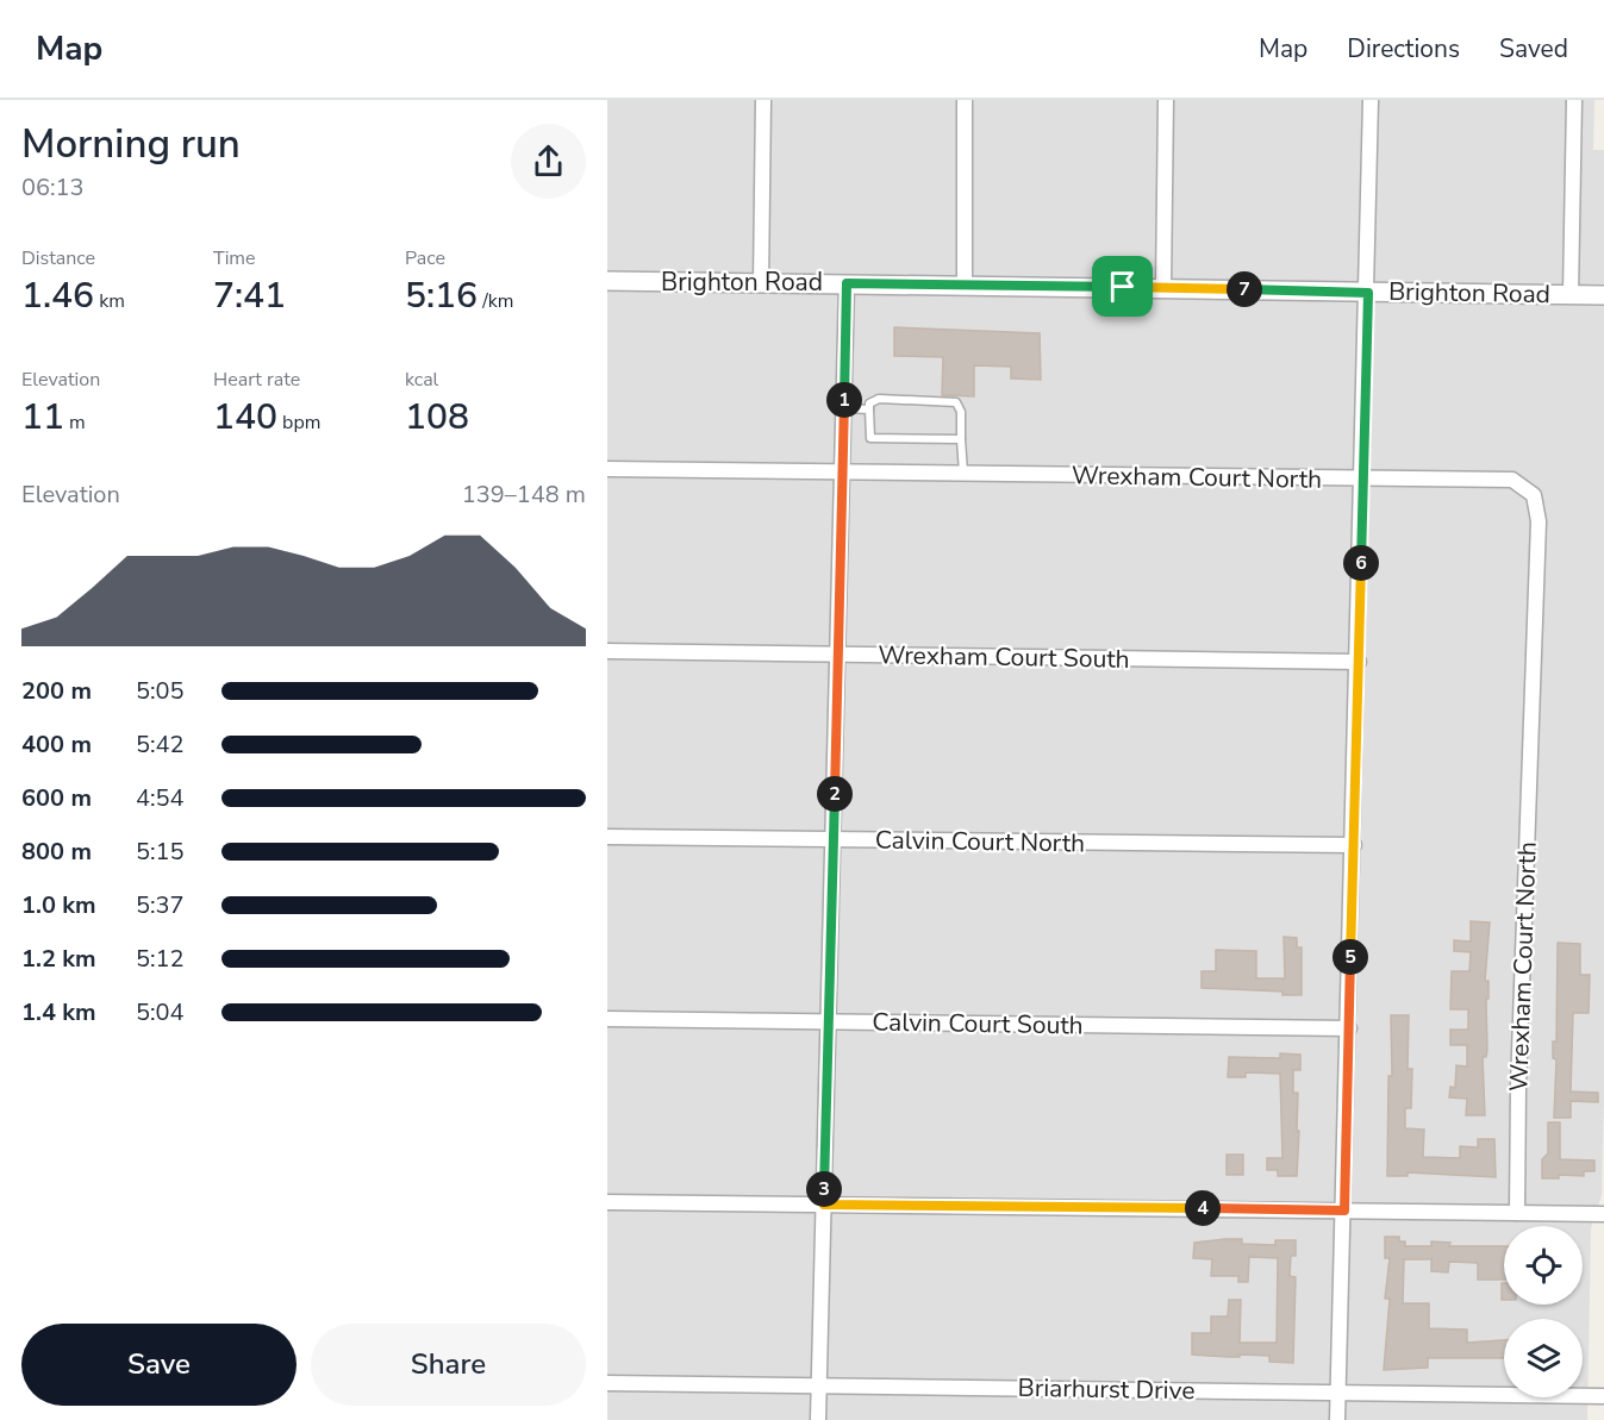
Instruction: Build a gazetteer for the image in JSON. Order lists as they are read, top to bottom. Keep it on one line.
{"streets":{"street":["Brighton Road","Wrexham Court North","Wrexham Court South","Calvin Court North","Calvin Court South","Briarhurst Drive"]},"page":{"header":"Map","nav":["Map","Directions","Saved"],"heading":["Morning run","06:13"],"stats":[["Distance","1.46 km"],["Time","7:41"],["Pace","5:16 /km"],["Elevation","11 m"],["Heart rate","140 bpm"],["kcal","108"]],"pins":["7","1","6","2","5","3","4"],"chart":["Elevation","139–148 m"],"list":[{"name":"200 m","note":"5:05"},{"name":"400 m","note":"5:42"},{"name":"600 m","note":"4:54"},{"name":"800 m","note":"5:15"},{"name":"1.0 km","note":"5:37"},{"name":"1.2 km","note":"5:12"},{"name":"1.4 km","note":"5:04"}],"buttons":["Save","Share"]}}
